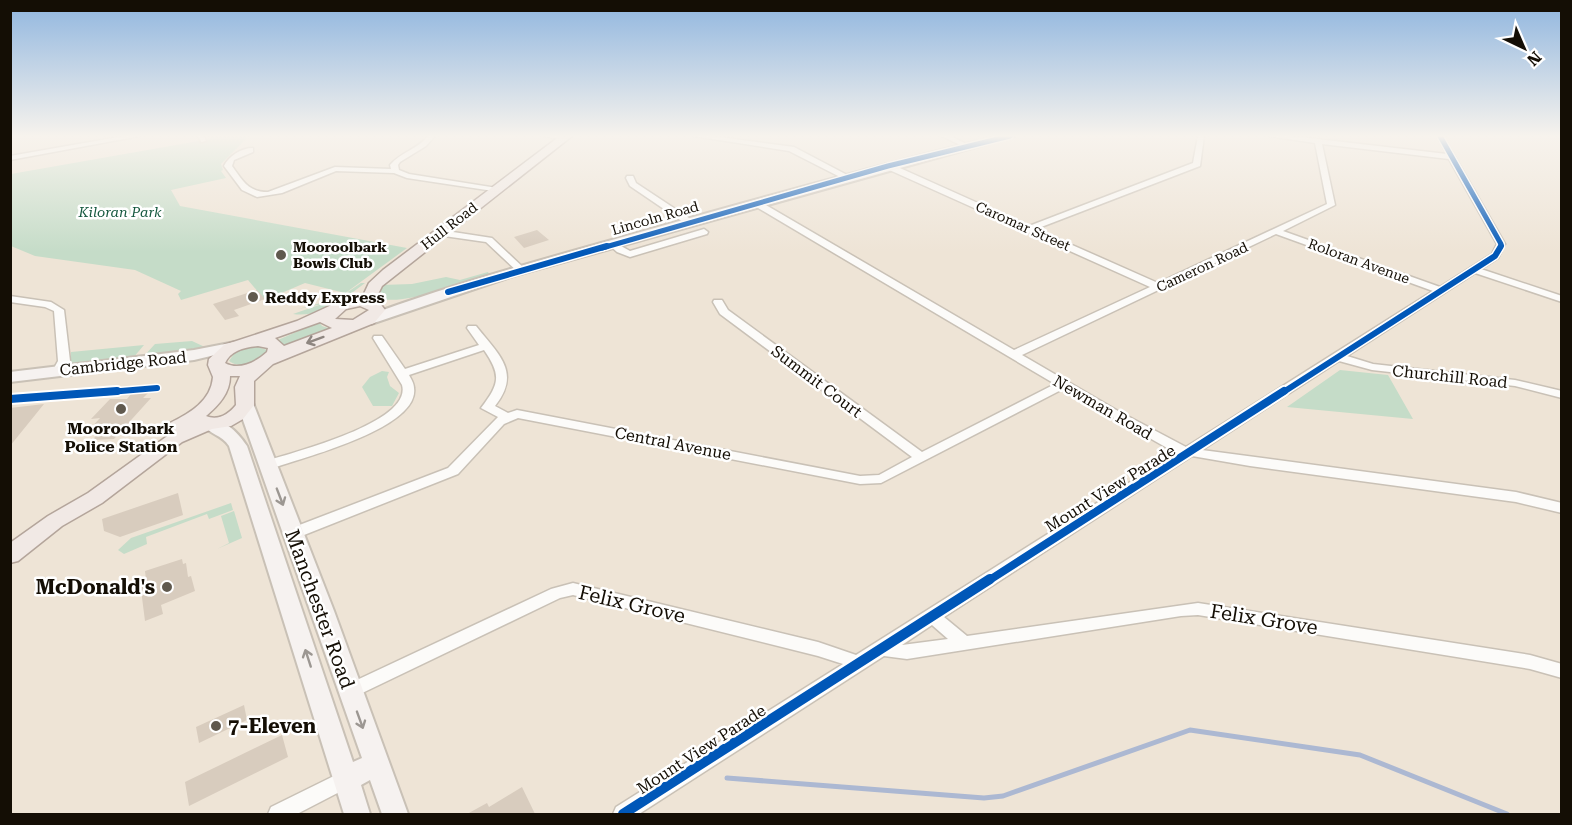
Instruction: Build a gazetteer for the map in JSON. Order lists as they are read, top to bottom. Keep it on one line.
{"streets":{"main road":["Lincoln Road","Hull Road","Cambridge Road","Manchester Road"],"street":["Caromar Street","Roloran Avenue","Cameron Road","Churchill Road","Summit Court","Newman Road","Central Avenue","Mount View Parade","Felix Grove"]},"crossings":[["Lincoln Road","Hull Road"],["Lincoln Road","Newman Road"],["Hull Road","Cambridge Road"],["Caromar Street","Cameron Road"],["Roloran Avenue","Cameron Road"],["Roloran Avenue","Mount View Parade"],["Cameron Road","Newman Road"],["Churchill Road","Mount View Parade"],["Summit Court","Central Avenue"],["Newman Road","Central Avenue"],["Newman Road","Mount View Parade"],["Mount View Parade","Felix Grove"],["Felix Grove","Manchester Road"]],"parks":["Kiloran Park"],"places":["Mooroolbark Bowls Club","Reddy Express","Mooroolbark Police Station","McDonald's","7-Eleven"],"north":"bottom right"}
